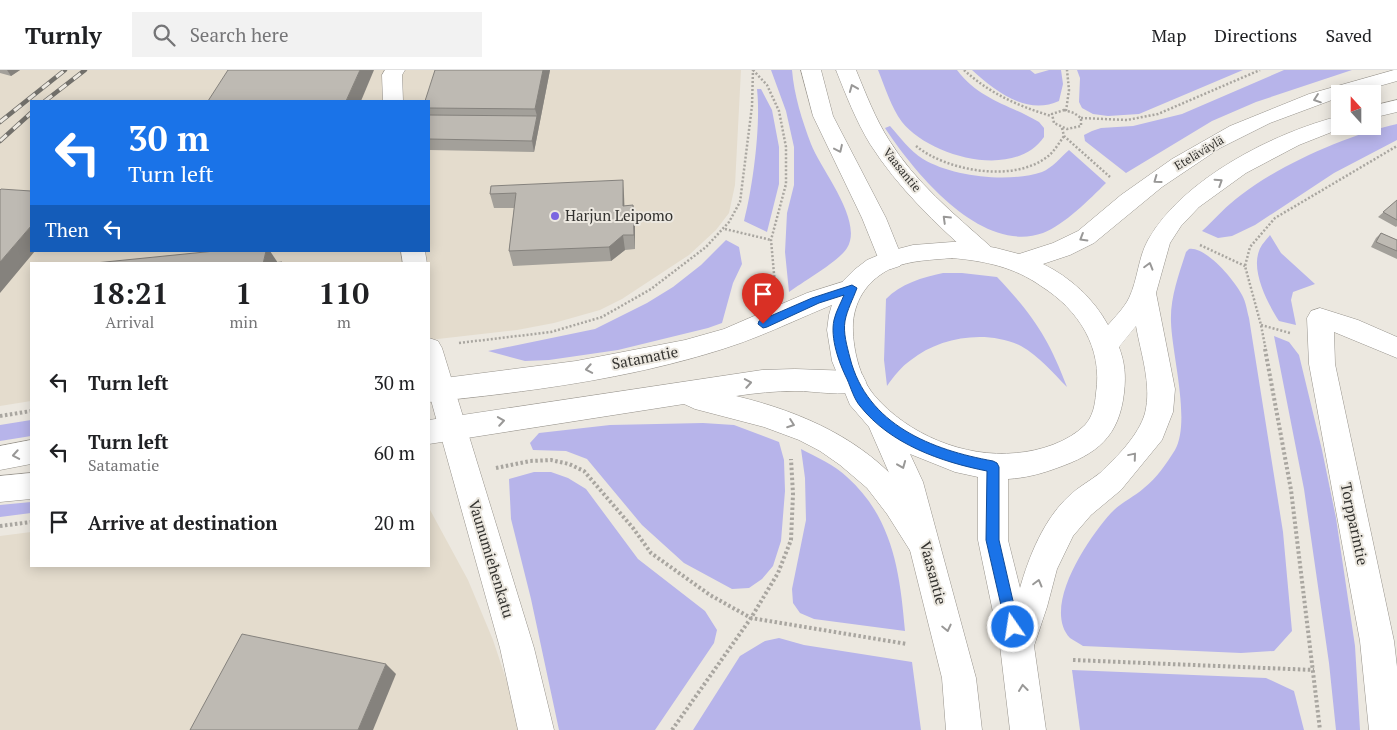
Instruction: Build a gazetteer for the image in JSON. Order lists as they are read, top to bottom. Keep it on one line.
{"streets":{"main road":["Eteläväylä","Vaasantie","Satamatie","Torpparintie","Vaunumiehenkatu"]},"crossings":[["Satamatie","Vaunumiehenkatu"]],"places":["Harjun Leipomo"],"north":"top","page":{"header":"Turnly","search":"Search here","nav":["Map","Directions","Saved"],"turn":["30 m","Turn left"],"then":"Then","eta":["18:21","Arrival","1","min","110","m"],"list":[{"name":"Turn left","value":"30 m"},{"name":"Turn left","note":"Satamatie","value":"60 m"},{"name":"Arrive at destination","value":"20 m"}]}}
